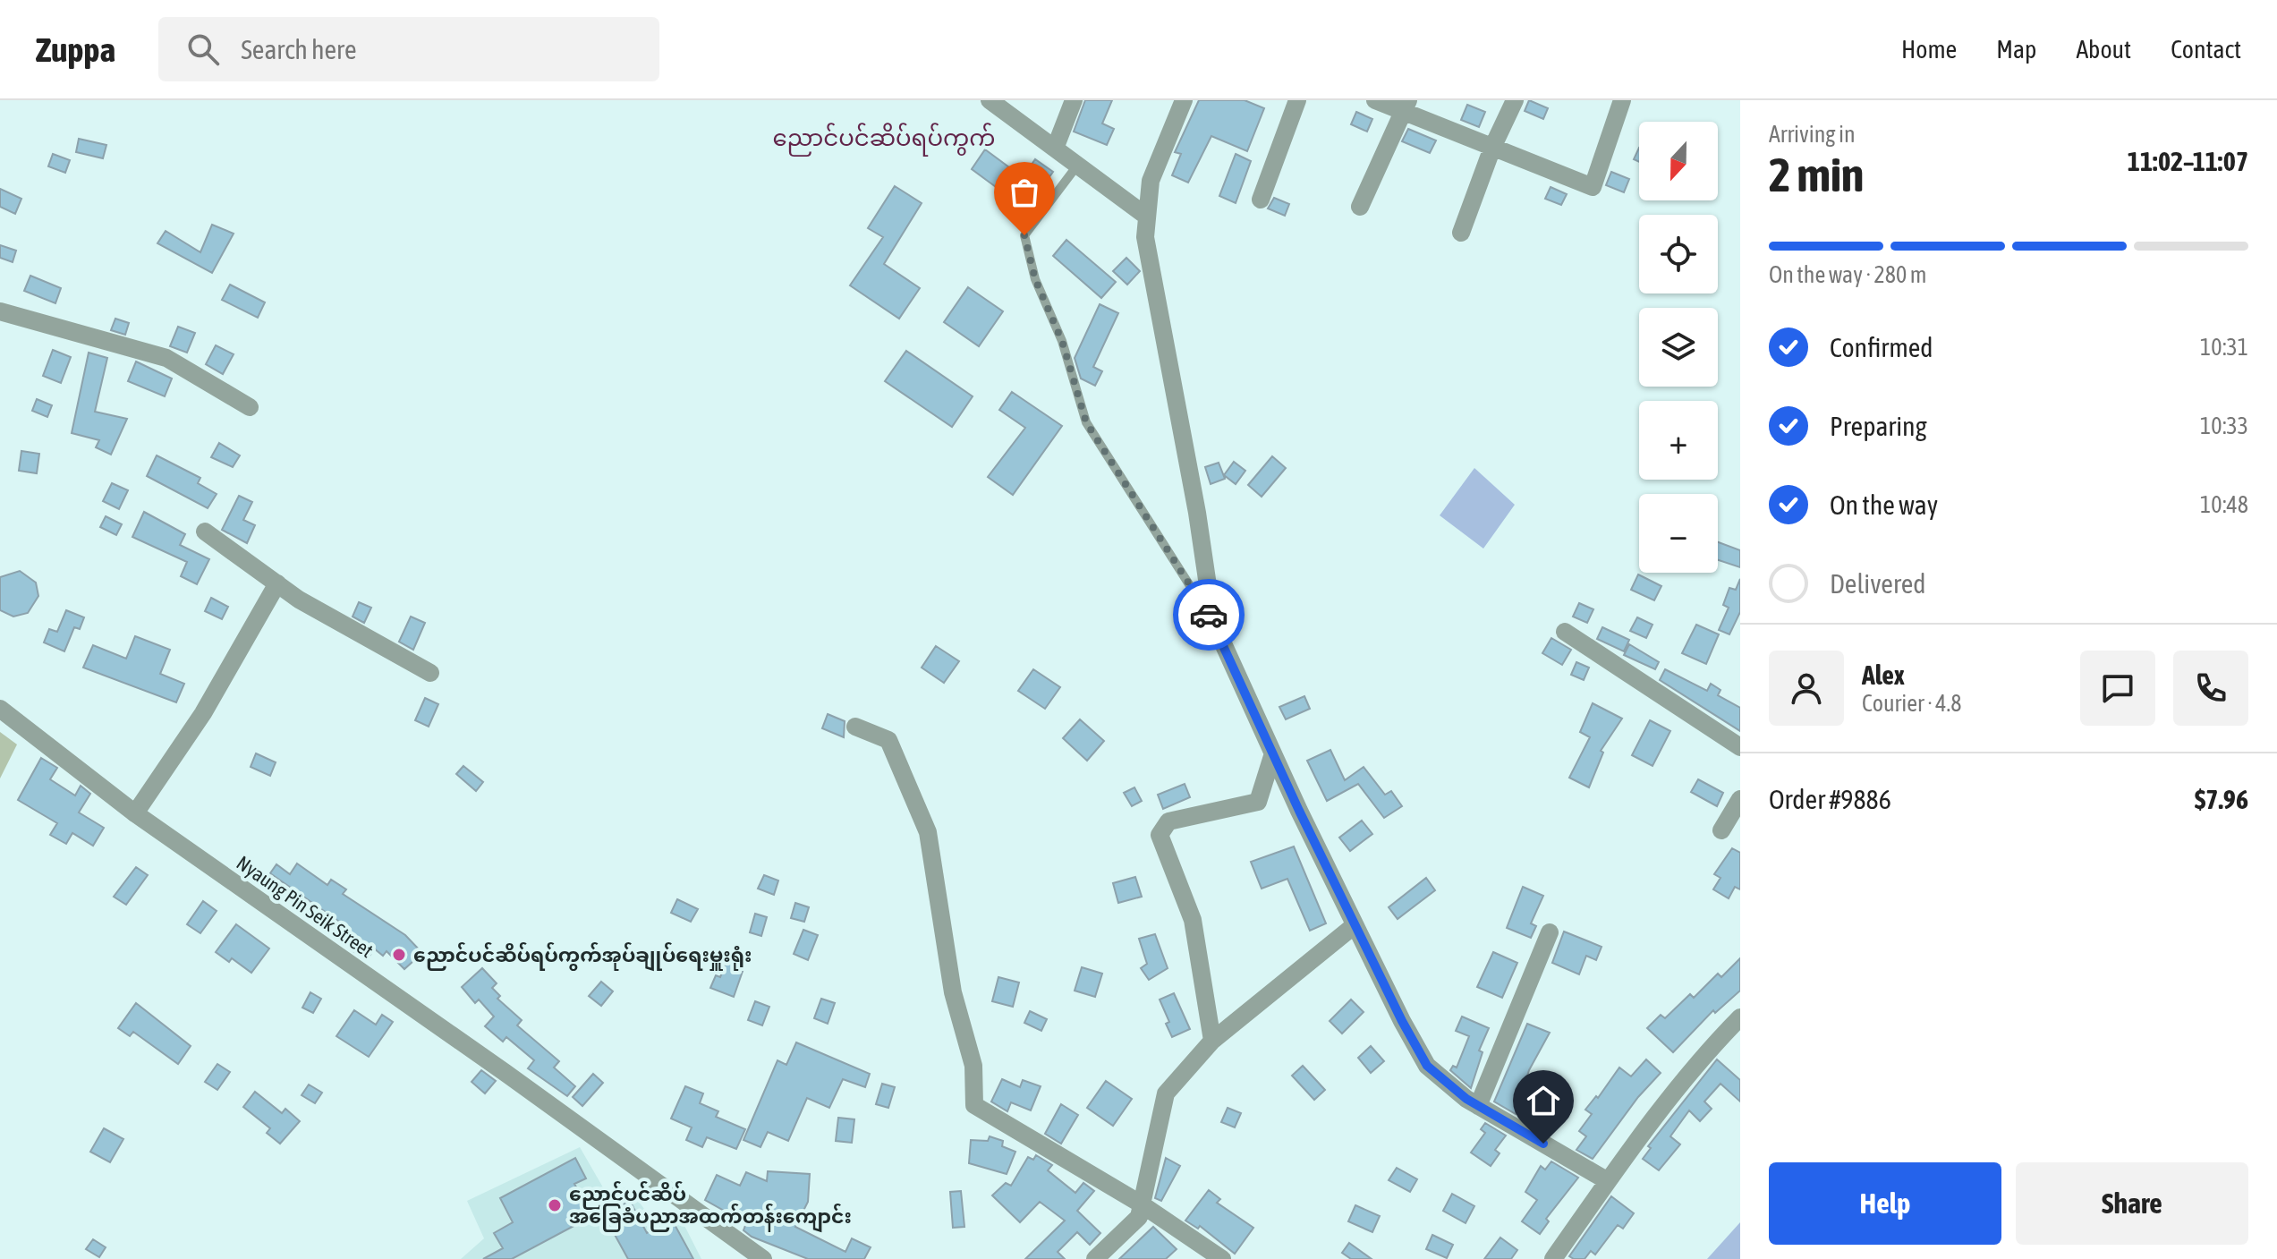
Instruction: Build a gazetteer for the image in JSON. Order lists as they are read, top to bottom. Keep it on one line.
{"streets":{"street":["Nyaung Pin Seik Street"]},"districts":["ညောင်ပင်ဆိပ်ရပ်ကွက်"],"places":["ညောင်ပင်ဆိပ်ရပ်ကွက်အုပ်ချုပ်ရေးမှူးရုံး","ညောင်ပင်ဆိပ် အခြေခံပညာအထက်တန်းကျောင်း"],"north":"bottom","page":{"header":"Zuppa","search":"Search here","nav":["Home","Map","About","Contact"],"heading":["2 min","Arriving in","11:02–11:07"],"panel":["Alex","Courier · 4.8","Order #9886","$7.96"],"map_buttons":["+","−"],"bar":"On the way · 280 m","list":[["Confirmed","10:31"],["Preparing","10:33"],["On the way","10:48"],"Delivered"],"buttons":["Help","Share"]}}
